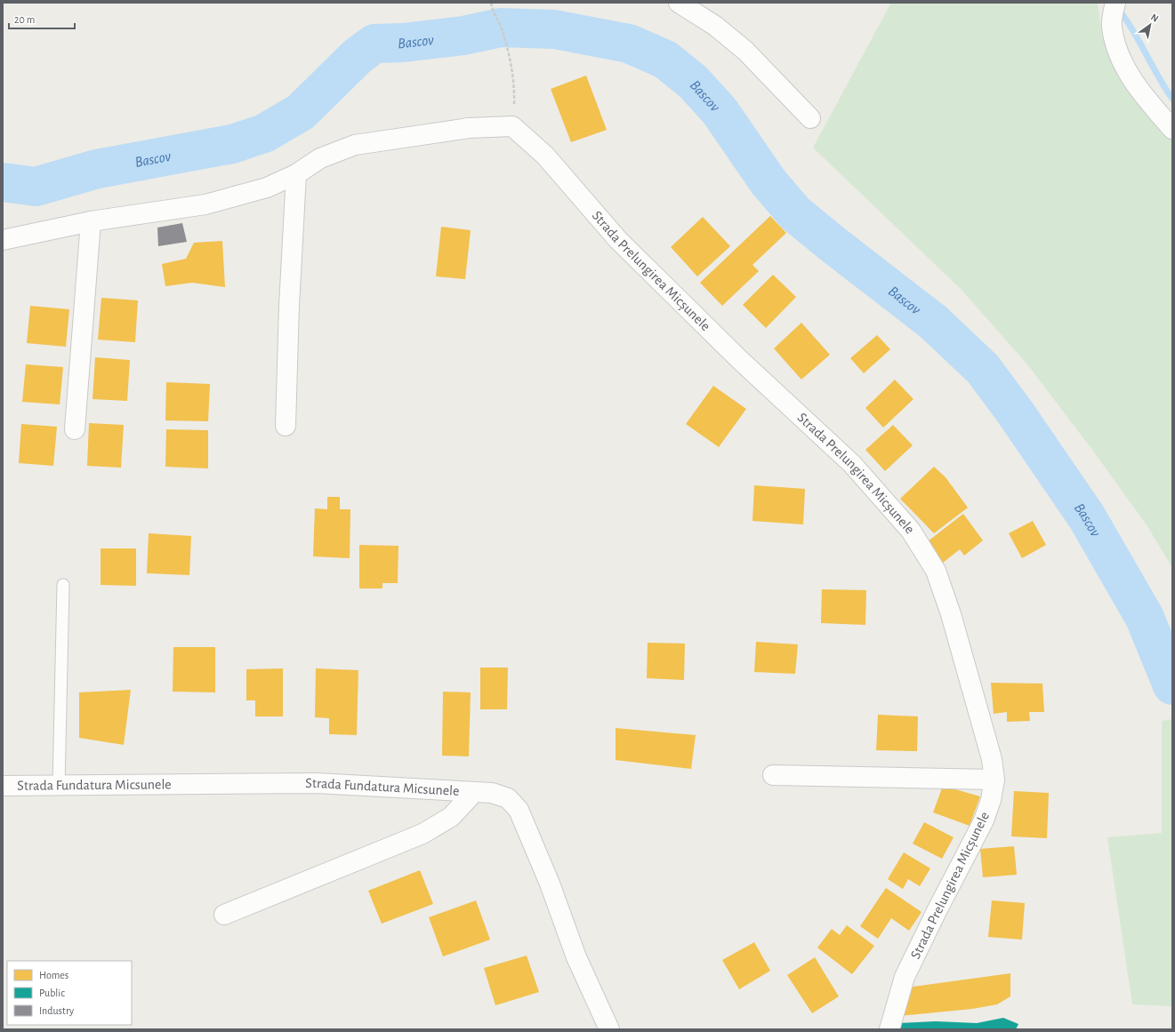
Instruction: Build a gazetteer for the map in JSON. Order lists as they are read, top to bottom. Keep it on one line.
{"streets":{"street":["Strada Prelungirea Micșunele","Strada Fundatura Micsunele"]},"water":["Bascov"],"legend":["Homes","Public","Industry"],"scale_bar":"20 m","north":"top right"}
